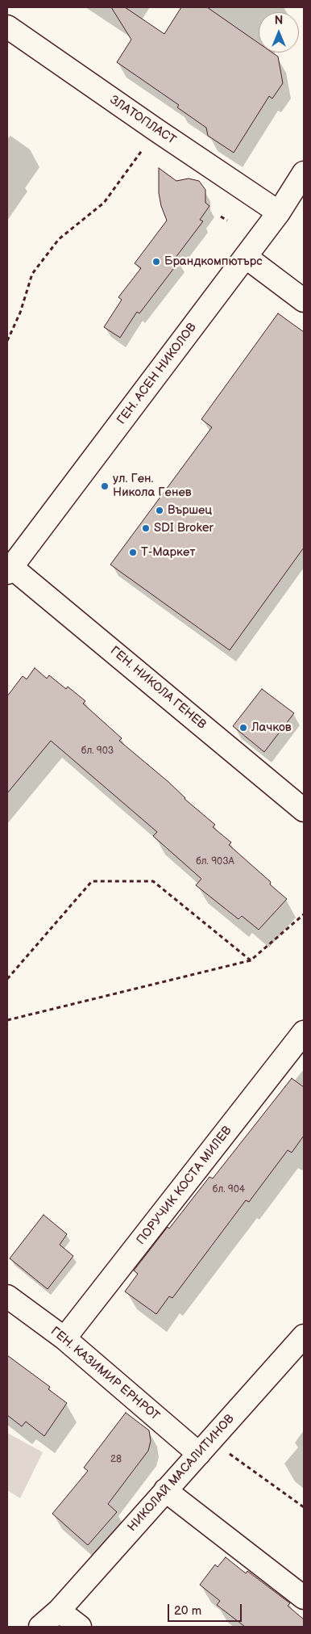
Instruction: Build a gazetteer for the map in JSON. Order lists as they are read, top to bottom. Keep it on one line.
{"streets":{"street":["ЗЛАТОПЛАСТ","ГЕН. АСЕН НИКОЛОВ","ГЕН. НИКОЛА ГЕНЕВ","ПОРУЧИК КОСТА МИЛЕВ","ГЕН. КАЗИМИР ЕРНРОТ","НИКОЛАЙ МАСАЛИТИНОВ"]},"crossings":[["ЗЛАТОПЛАСТ","ГЕН. АСЕН НИКОЛОВ"],["ГЕН. АСЕН НИКОЛОВ","ГЕН. НИКОЛА ГЕНЕВ"],["ПОРУЧИК КОСТА МИЛЕВ","ГЕН. КАЗИМИР ЕРНРОТ"],["ГЕН. КАЗИМИР ЕРНРОТ","НИКОЛАЙ МАСАЛИТИНОВ"]],"places":["Брандкомпютърс","ул. Ген. Никола Генев","Вършец","SDI Broker","Т-Маркет","Лачков"],"house_numbers":["бл. 903","бл. 903А","бл. 904","28"],"scale_bar":"20 m","north":"top"}
